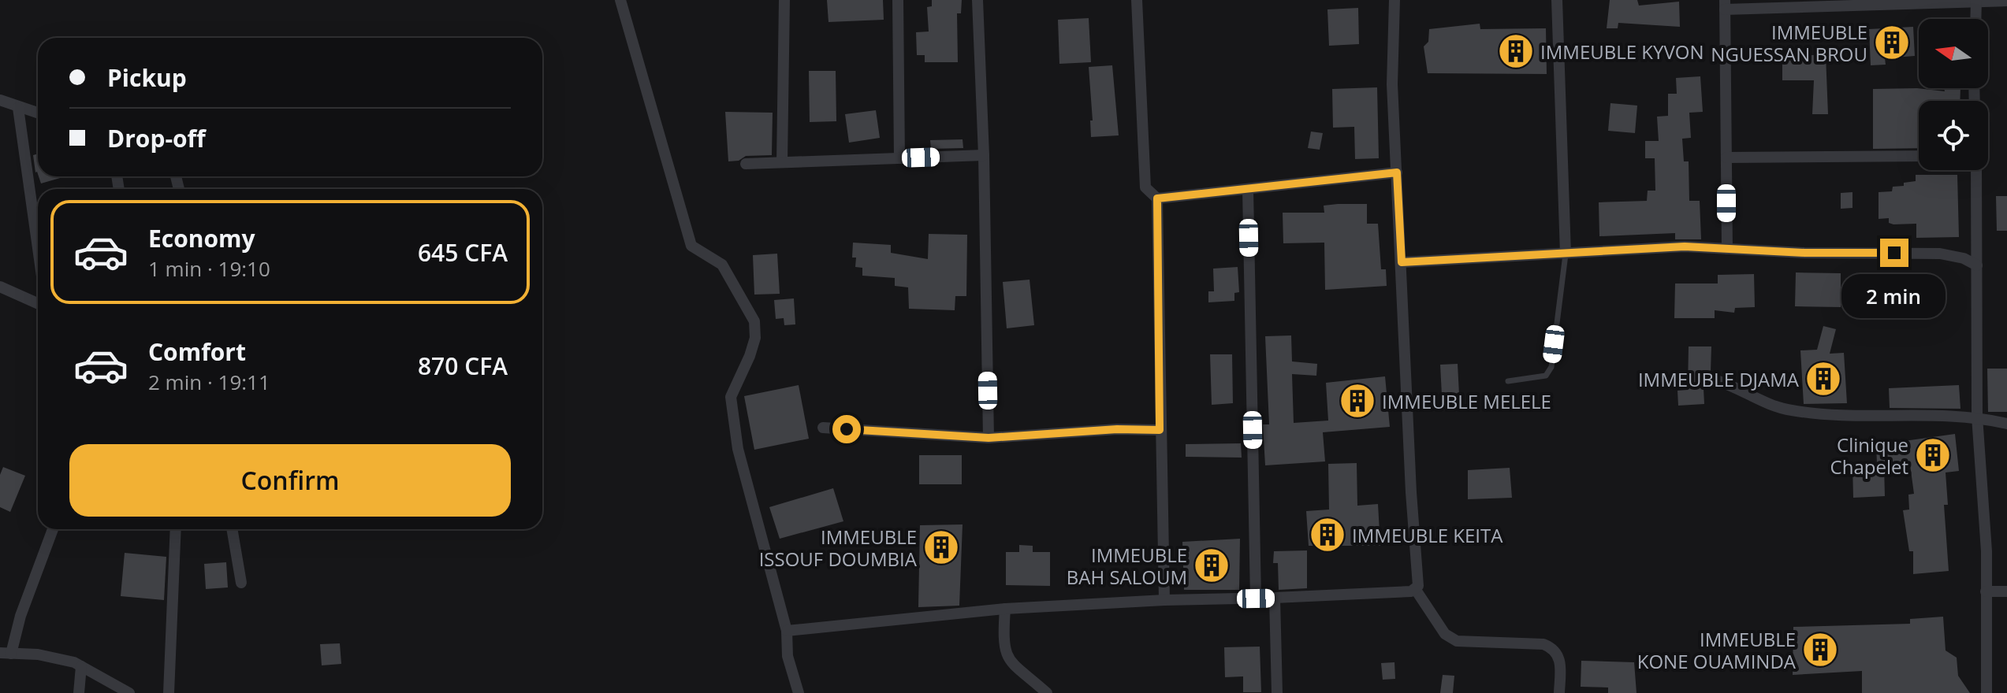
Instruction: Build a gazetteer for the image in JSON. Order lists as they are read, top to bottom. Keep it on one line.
{"places":{"building":["IMMEUBLE NGUESSAN BROU","IMMEUBLE KYVON","IMMEUBLE DJAMA","IMMEUBLE MELELE","Clinique Chapelet","IMMEUBLE KEITA","IMMEUBLE ISSOUF DOUMBIA","IMMEUBLE BAH SALOUM","IMMEUBLE KONE OUAMINDA"]},"north":"left","page":{"banner":["Pickup","Drop-off"],"list":[{"name":"Economy","note":"1 min · 19:10","value":"645 CFA"},{"name":"Comfort","note":"2 min · 19:11","value":"870 CFA"}],"bubble":"2 min","buttons":"Confirm"}}
